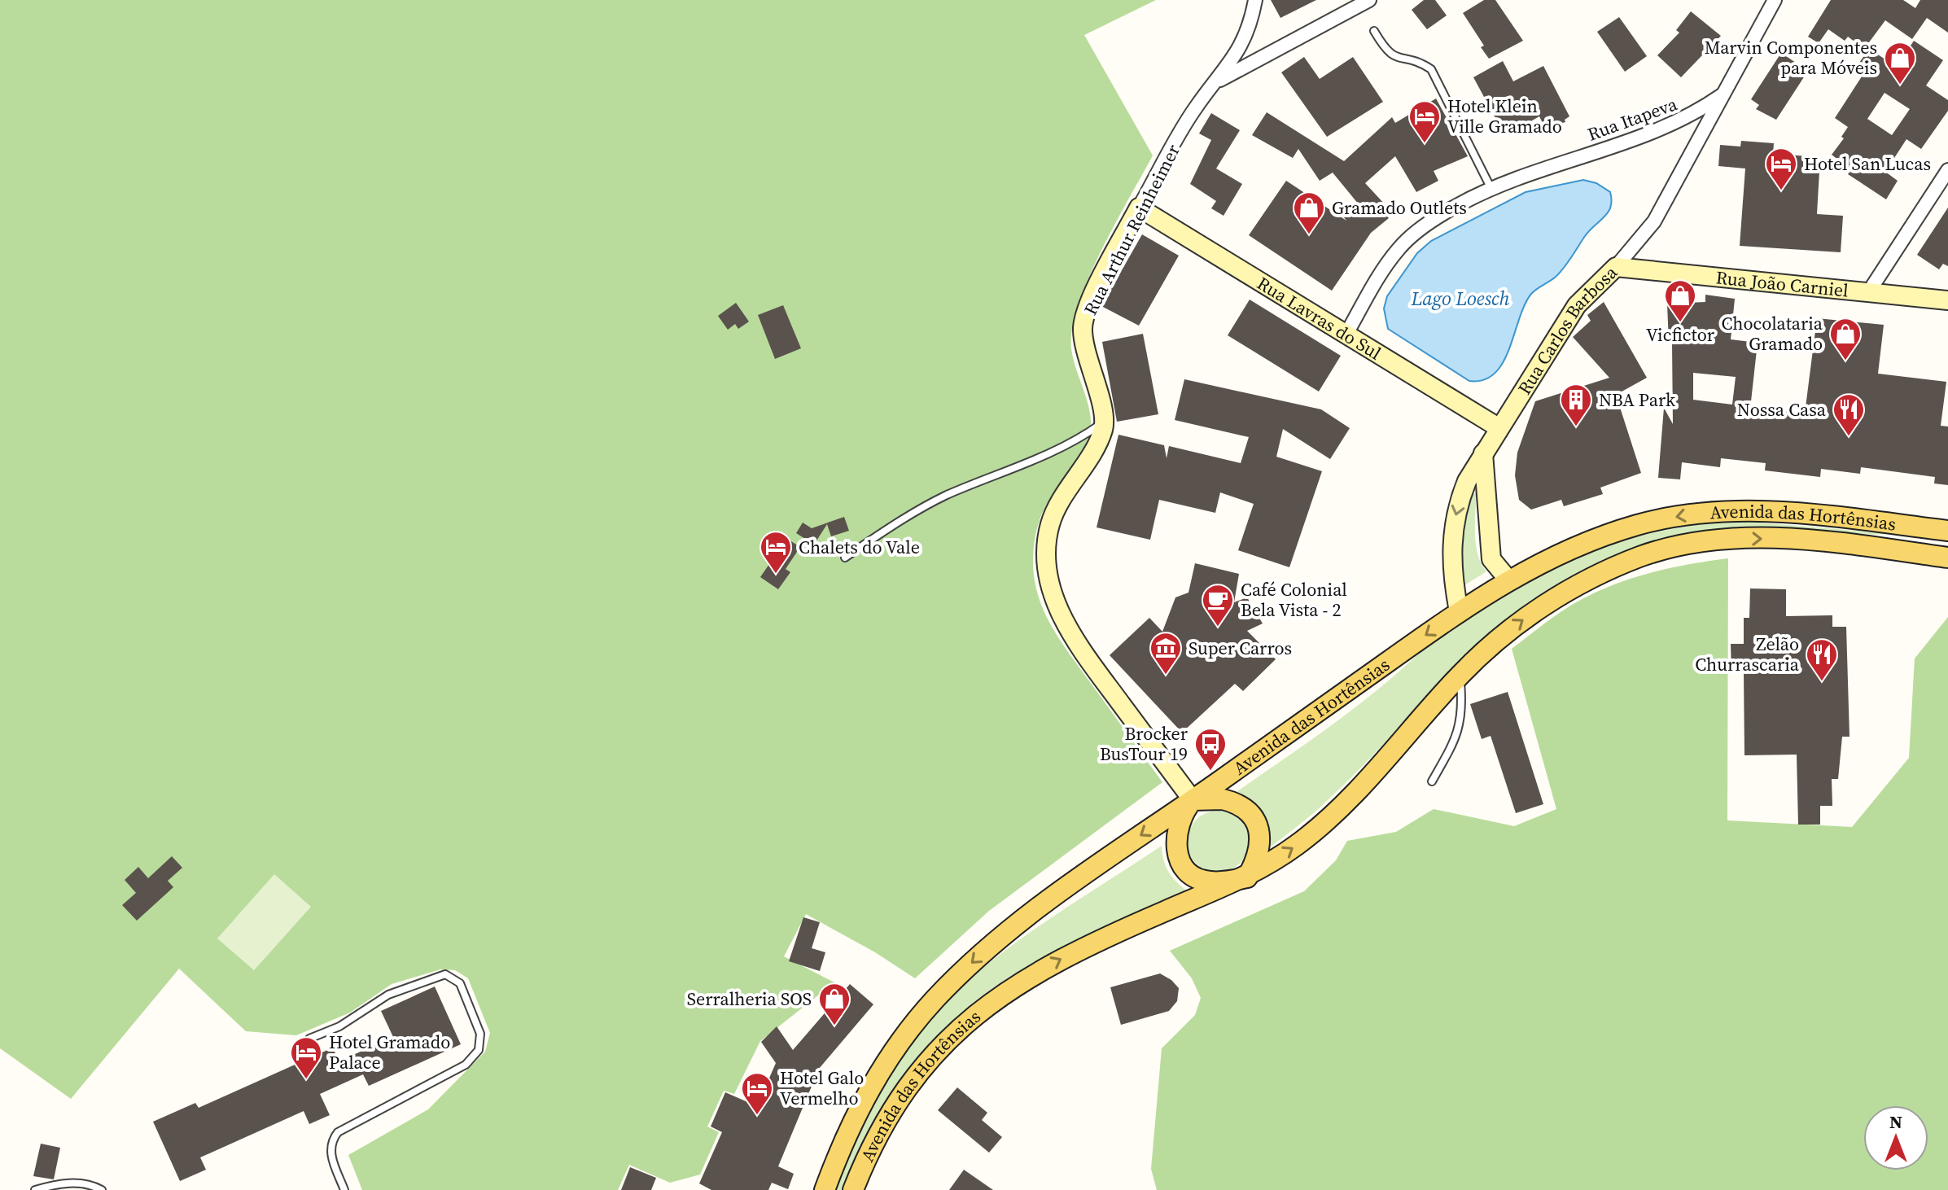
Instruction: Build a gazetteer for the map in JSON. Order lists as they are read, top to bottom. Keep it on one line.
{"streets":{"main road":["Avenida das Hortênsias"],"street":["Rua Itapeva","Rua Arthur Reinheimer","Rua João Carniel","Rua Lavras do Sul","Rua Carlos Barbosa"]},"crossings":[["Rua Itapeva","Rua Lavras do Sul"],["Rua Itapeva","Rua Carlos Barbosa"],["Rua Arthur Reinheimer","Rua Lavras do Sul"],["Rua João Carniel","Rua Carlos Barbosa"],["Rua Lavras do Sul","Rua Carlos Barbosa"],["Rua Carlos Barbosa","Avenida das Hortênsias"]],"water":["Lago Loesch"],"places":{"shop":["Marvin Componentes para Móveis","Gramado Outlets","Vicfictor","Chocolataria Gramado","Serralheria SOS"],"hotel":["Hotel Klein Ville Gramado","Hotel San Lucas","Chalets do Vale","Hotel Gramado Palace","Hotel Galo Vermelho"],"building":["NBA Park"],"restaurant":["Nossa Casa","Zelão Churrascaria"],"cafe":["Café Colonial Bela Vista - 2"],"museum":["Super Carros"],"bus stop":["Brocker BusTour 19"]},"north":"top"}
